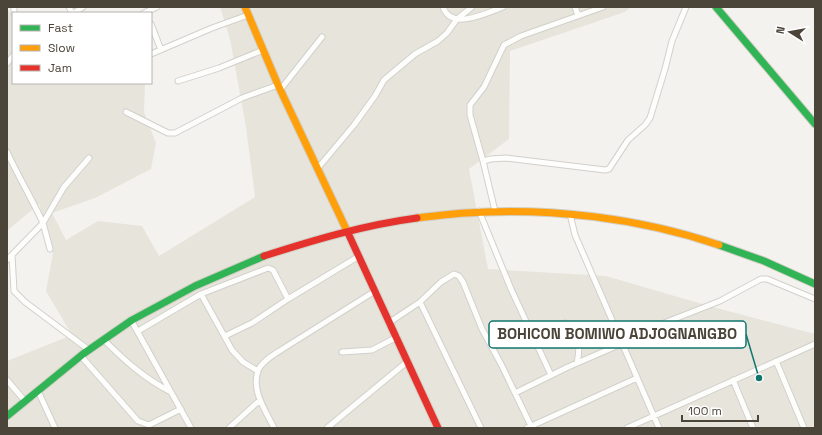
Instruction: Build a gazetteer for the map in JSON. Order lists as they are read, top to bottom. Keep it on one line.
{"places":["BOHICON BOMIWO ADJOGNANGBO"],"legend":["Fast","Slow","Jam"],"scale_bar":"100 m","north":"left"}
